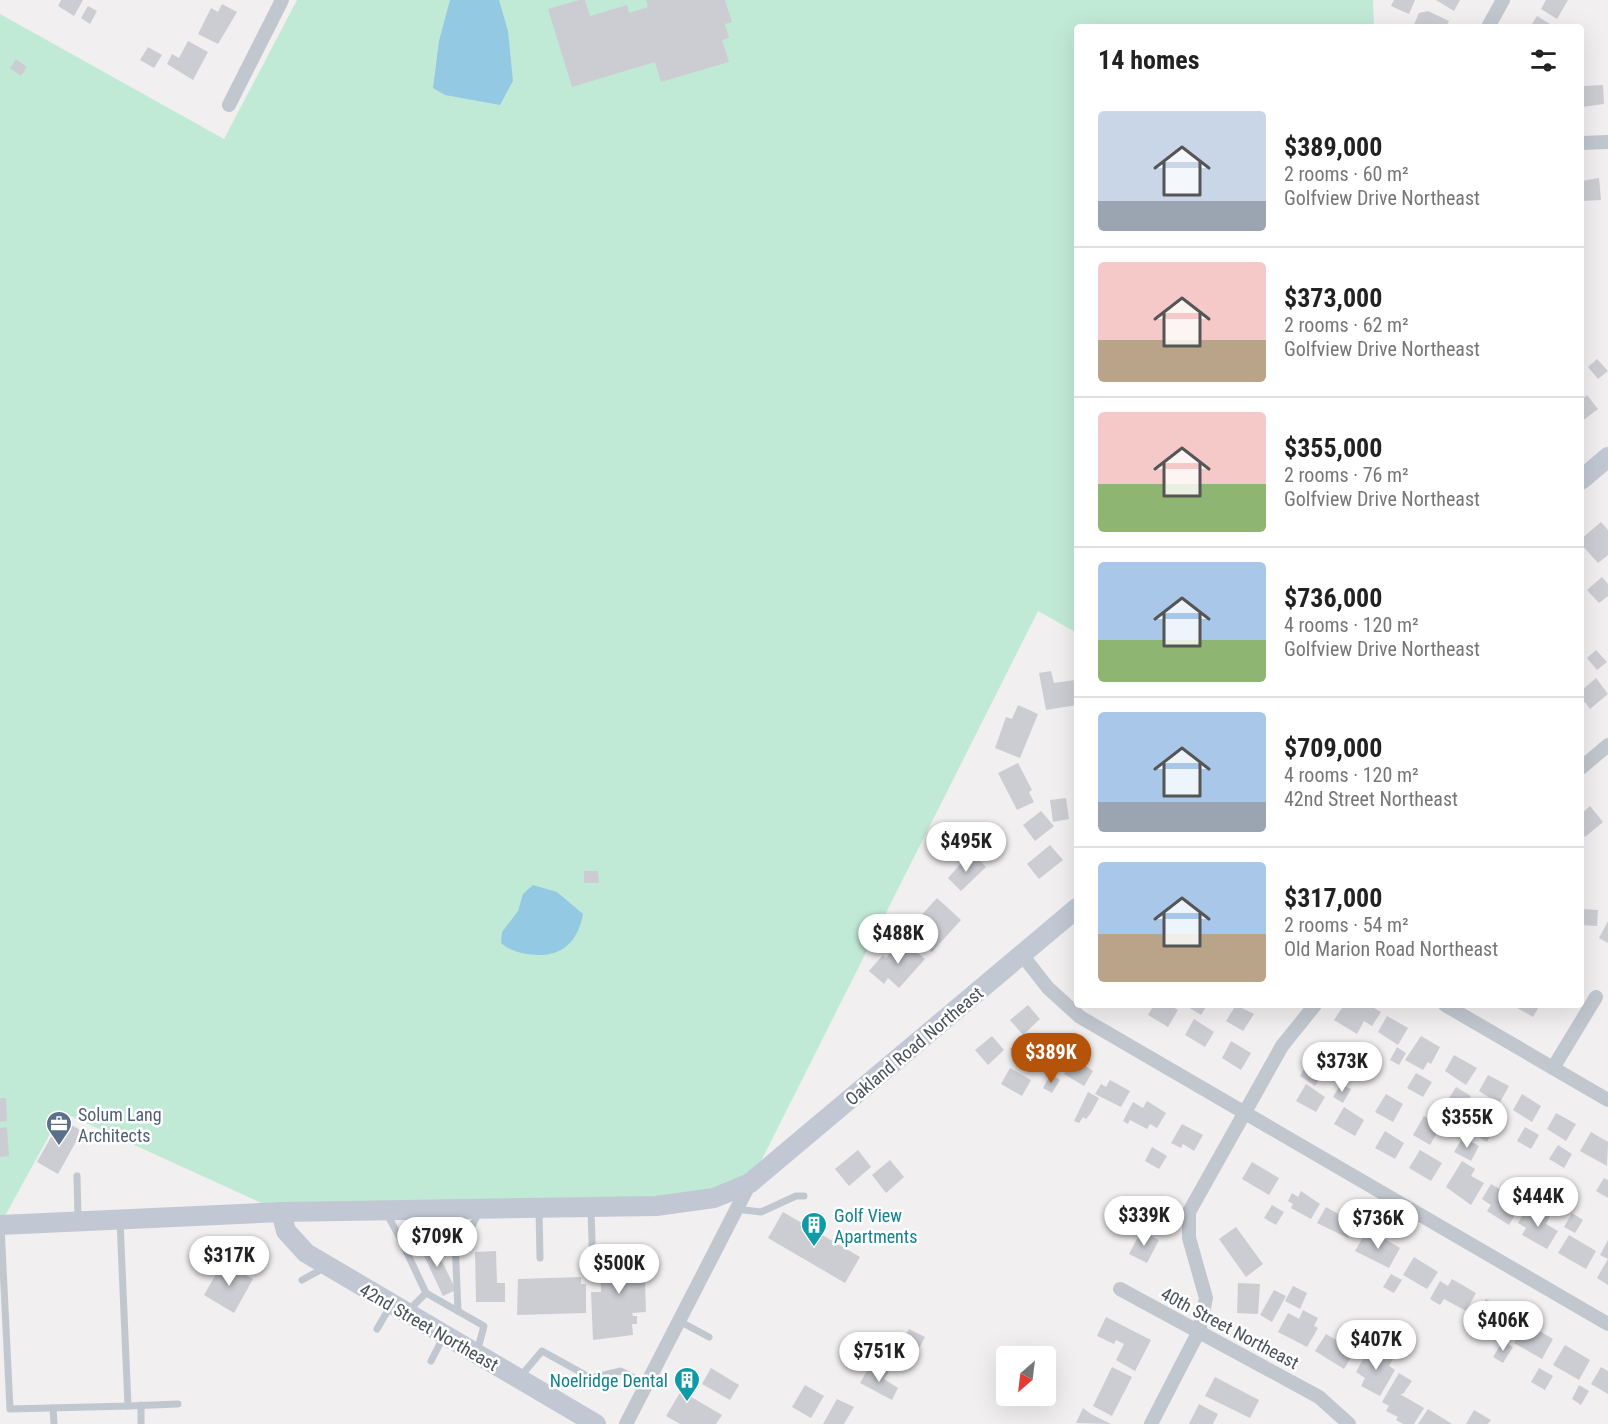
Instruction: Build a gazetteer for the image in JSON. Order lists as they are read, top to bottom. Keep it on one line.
{"streets":{"main road":["Oakland Road Northeast","42nd Street Northeast"],"street":["40th Street Northeast"]},"crossings":[["Oakland Road Northeast","42nd Street Northeast"]],"places":{"office":["Solum Lang Architects"],"building":["Golf View Apartments","Noelridge Dental"]},"north":"bottom left","page":{"heading":"14 homes","list":[{"name":"$389,000","note":"2 rooms · 60 m² · Golfview Drive Northeast"},{"name":"$373,000","note":"2 rooms · 62 m² · Golfview Drive Northeast"},{"name":"$355,000","note":"2 rooms · 76 m² · Golfview Drive Northeast"},{"name":"$736,000","note":"4 rooms · 120 m² · Golfview Drive Northeast"},{"name":"$709,000","note":"4 rooms · 120 m² · 42nd Street Northeast"},{"name":"$317,000","note":"2 rooms · 54 m² · Old Marion Road Northeast"}],"price":["$495K","$488K","$389K","$373K","$355K","$444K","$339K","$736K","$709K","$317K","$500K","$406K","$407K","$751K"]}}
